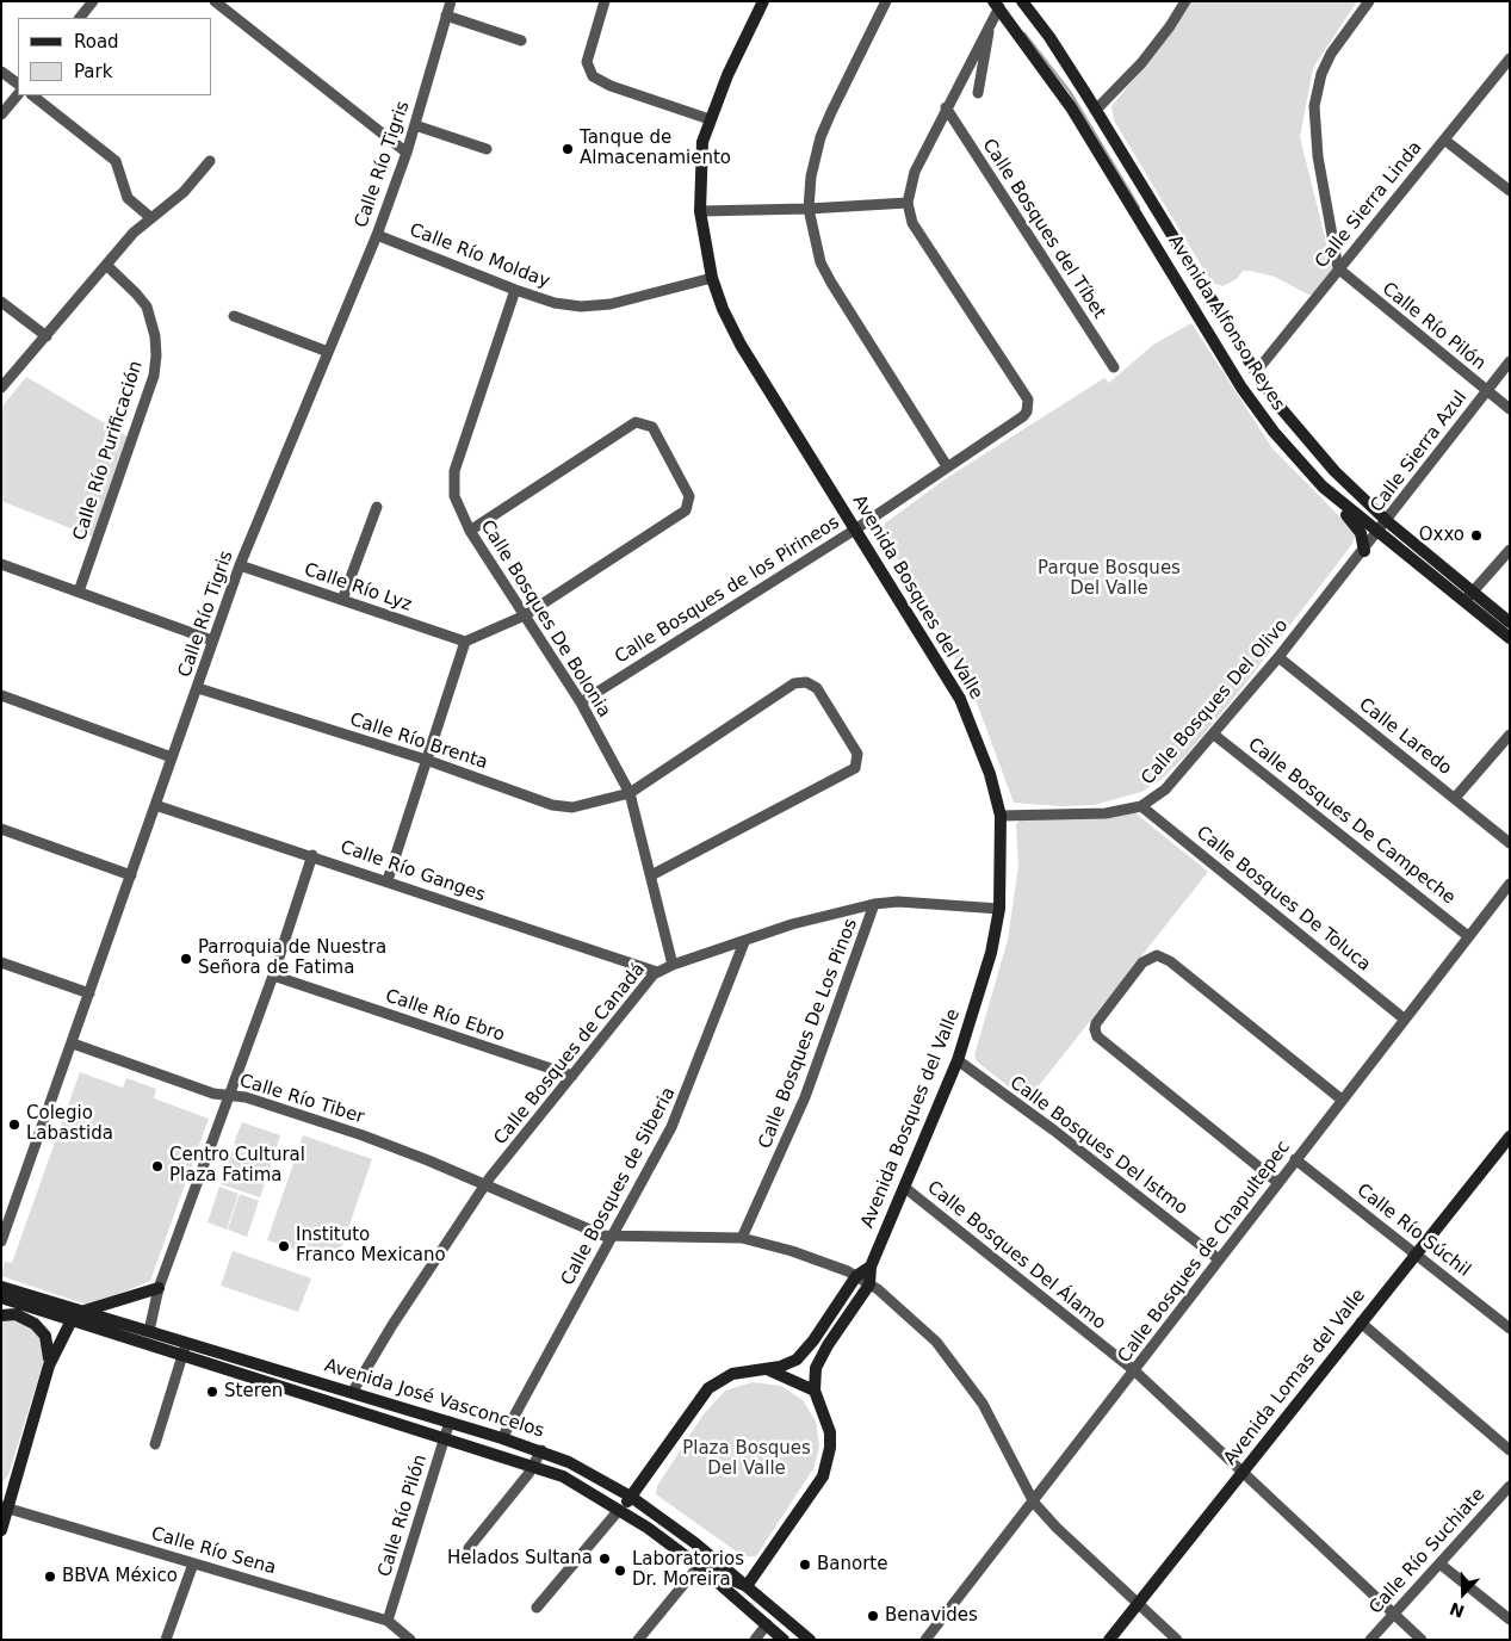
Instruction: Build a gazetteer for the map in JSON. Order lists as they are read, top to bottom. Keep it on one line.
{"streets":{"main road":["Avenida Alfonso Reyes","Avenida Bosques del Valle","Avenida Lomas del Valle","Avenida José Vasconcelos"],"street":["Calle Río Tigris","Calle Sierra Linda","Calle Bosques del Tíbet","Calle Río Molday","Calle Río Pilón","Calle Río Purificación","Calle Sierra Azul","Calle Río Lyz","Calle Bosques de los Pirineos","Calle Bosques De Bolonia","Calle Bosques Del Olivo","Calle Laredo","Calle Río Brenta","Calle Bosques De Campeche","Calle Río Ganges","Calle Bosques De Toluca","Calle Río Ebro","Calle Bosques De Los Pinos","Calle Bosques de Canadá","Calle Río Tiber","Calle Bosques Del Istmo","Calle Bosques de Siberia","Calle Río Súchil","Calle Bosques de Chapultepec","Calle Bosques Del Álamo","Calle Río Sena","Calle Río Suchiate"]},"crossings":[["Calle Río Tigris","Calle Río Molday"],["Calle Río Tigris","Calle Río Lyz"],["Calle Río Tigris","Calle Río Brenta"],["Calle Río Tigris","Calle Río Ganges"],["Calle Río Tigris","Calle Río Tiber"],["Calle Sierra Linda","Avenida Alfonso Reyes"],["Calle Sierra Linda","Calle Río Pilón"],["Calle Río Molday","Avenida Bosques del Valle"],["Calle Río Molday","Calle Bosques De Bolonia"],["Avenida Alfonso Reyes","Calle Sierra Azul"],["Avenida Alfonso Reyes","Calle Bosques Del Olivo"],["Calle Río Pilón","Calle Sierra Azul"],["Calle Río Pilón","Avenida José Vasconcelos"],["Calle Río Pilón","Calle Río Sena"],["Calle Sierra Azul","Calle Bosques Del Olivo"],["Calle Bosques de los Pirineos","Avenida Bosques del Valle"],["Calle Bosques de los Pirineos","Calle Bosques De Bolonia"],["Avenida Bosques del Valle","Calle Bosques Del Olivo"],["Avenida Bosques del Valle","Calle Bosques de Canadá"],["Avenida Bosques del Valle","Calle Bosques Del Istmo"],["Avenida Bosques del Valle","Calle Bosques Del Álamo"],["Calle Bosques De Bolonia","Calle Río Brenta"],["Calle Bosques De Bolonia","Calle Bosques de Canadá"],["Calle Bosques Del Olivo","Calle Laredo"],["Calle Bosques Del Olivo","Calle Bosques De Campeche"],["Calle Bosques Del Olivo","Calle Bosques De Toluca"],["Calle Bosques De Campeche","Calle Bosques de Chapultepec"],["Calle Río Ganges","Calle Bosques de Canadá"],["Calle Bosques De Toluca","Calle Bosques de Chapultepec"],["Calle Río Ebro","Calle Bosques de Canadá"],["Calle Bosques De Los Pinos","Calle Bosques de Canadá"],["Calle Bosques de Canadá","Calle Río Tiber"],["Calle Bosques de Canadá","Calle Bosques de Siberia"],["Calle Bosques de Canadá","Avenida José Vasconcelos"],["Calle Río Tiber","Calle Bosques de Siberia"],["Calle Bosques Del Istmo","Calle Bosques de Chapultepec"],["Calle Bosques de Siberia","Avenida José Vasconcelos"],["Calle Río Súchil","Calle Bosques de Chapultepec"],["Calle Río Súchil","Avenida Lomas del Valle"],["Calle Bosques de Chapultepec","Calle Bosques Del Álamo"],["Calle Bosques Del Álamo","Avenida Lomas del Valle"],["Calle Bosques Del Álamo","Calle Río Suchiate"]],"parks":["Parque Bosques Del Valle","Plaza Bosques Del Valle"],"places":["Tanque de Almacenamiento","Oxxo","Parroquia de Nuestra Señora de Fatima","Colegio Labastida","Centro Cultural Plaza Fatima","Instituto Franco Mexicano","Steren","Helados Sultana","Banorte","Laboratorios Dr. Moreira","BBVA México","Benavides"],"legend":["Road","Park"],"north":"bottom"}
